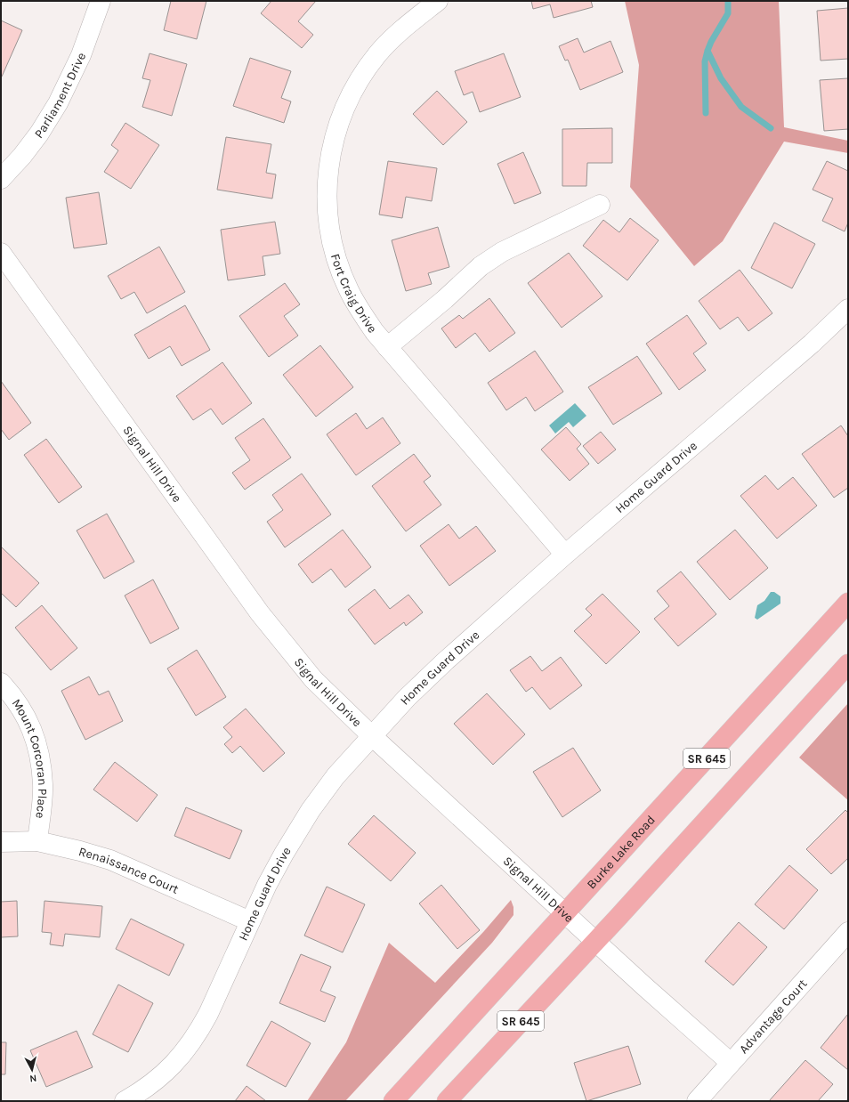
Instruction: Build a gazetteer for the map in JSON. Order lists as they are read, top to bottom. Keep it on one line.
{"streets":{"main road":["SR 645","Burke Lake Road"],"street":["Parliament Drive","Fort Craig Drive","Signal Hill Drive","Home Guard Drive","Mount Corcoran Place","Renaissance Court","Advantage Court"]},"crossings":[["Fort Craig Drive","Home Guard Drive"],["Signal Hill Drive","Home Guard Drive"],["Signal Hill Drive","SR 645"],["Signal Hill Drive","Burke Lake Road"],["Signal Hill Drive","Advantage Court"],["Home Guard Drive","Renaissance Court"],["Mount Corcoran Place","Renaissance Court"]],"north":"bottom"}
